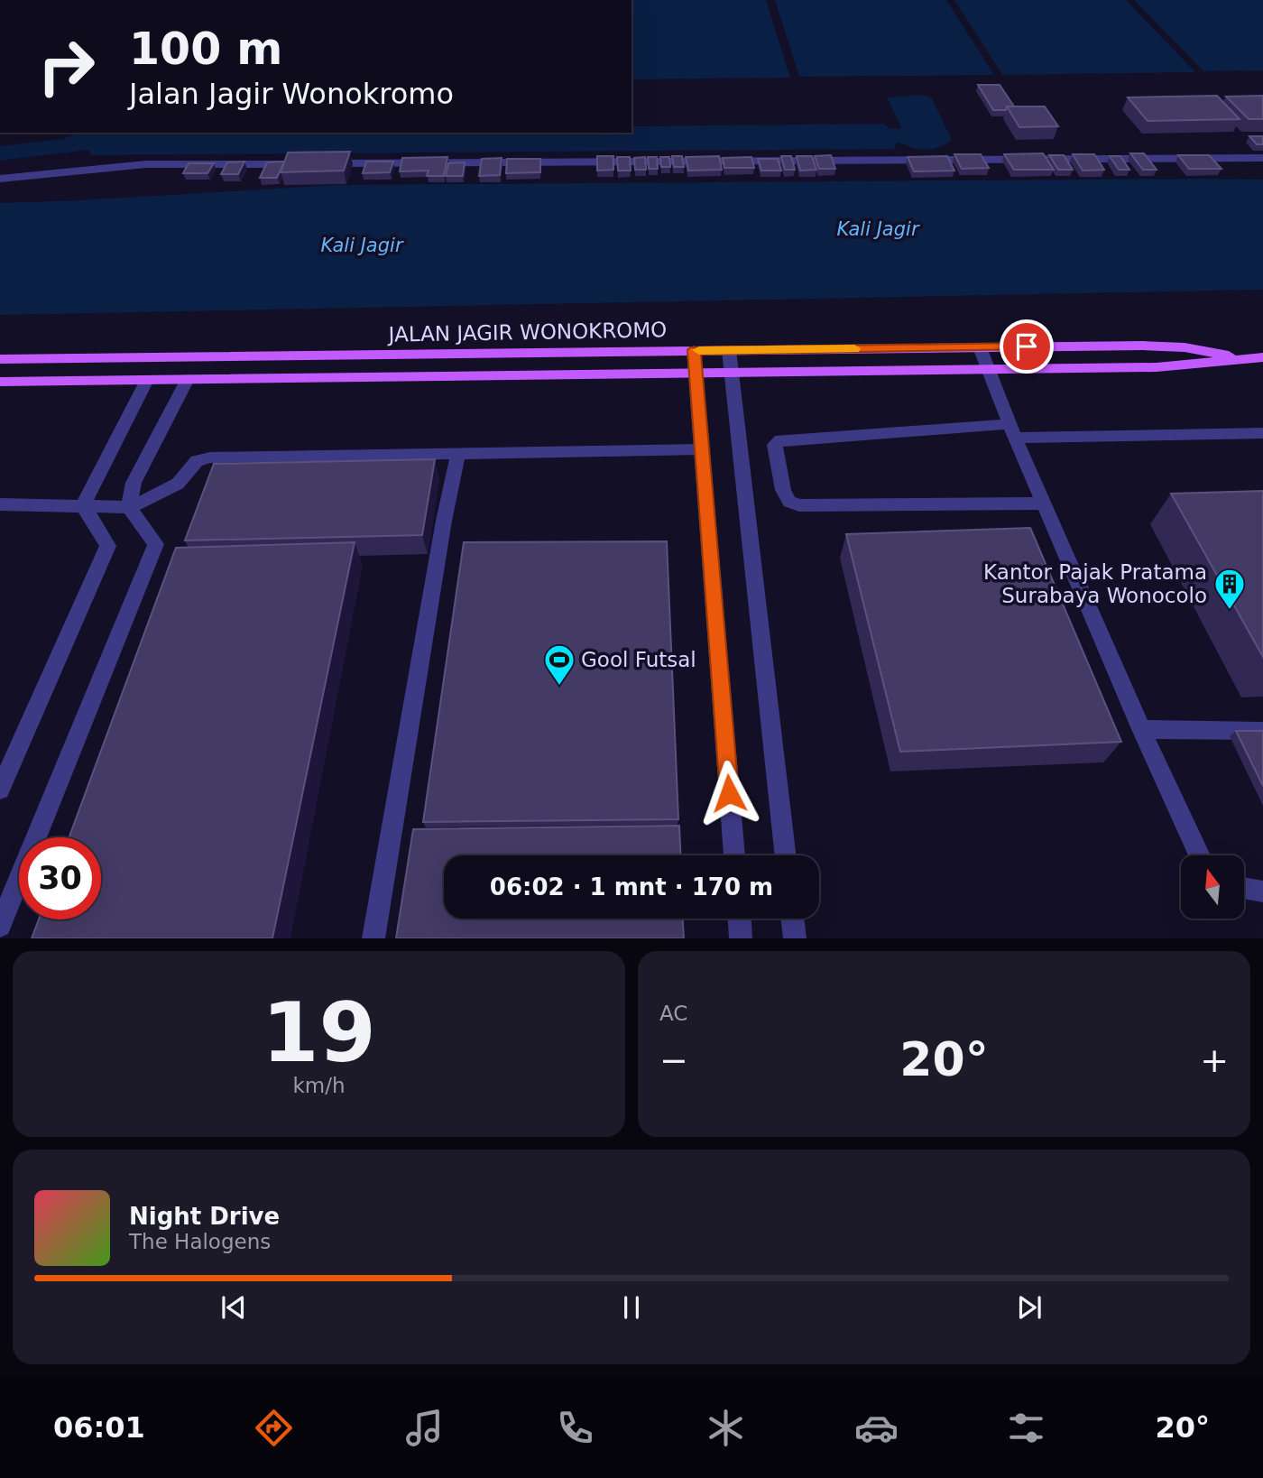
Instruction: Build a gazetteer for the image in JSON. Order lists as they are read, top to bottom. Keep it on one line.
{"streets":{"main road":["JALAN JAGIR WONOKROMO"]},"water":["Kali Jagir"],"places":{"building":["Kantor Pajak Pratama Surabaya Wonocolo"],"sports":["Gool Futsal"]},"north":"top","page":{"turn":["100 m","Jalan Jagir Wonokromo"],"limit":"30","trip":"06:02 · 1 mnt · 170 m","tile":[["19","km/h"],"AC"],"heat":["−","20°","+"],"song":["Night Drive","The Halogens"],"tabs":["06:01","20°"]}}
